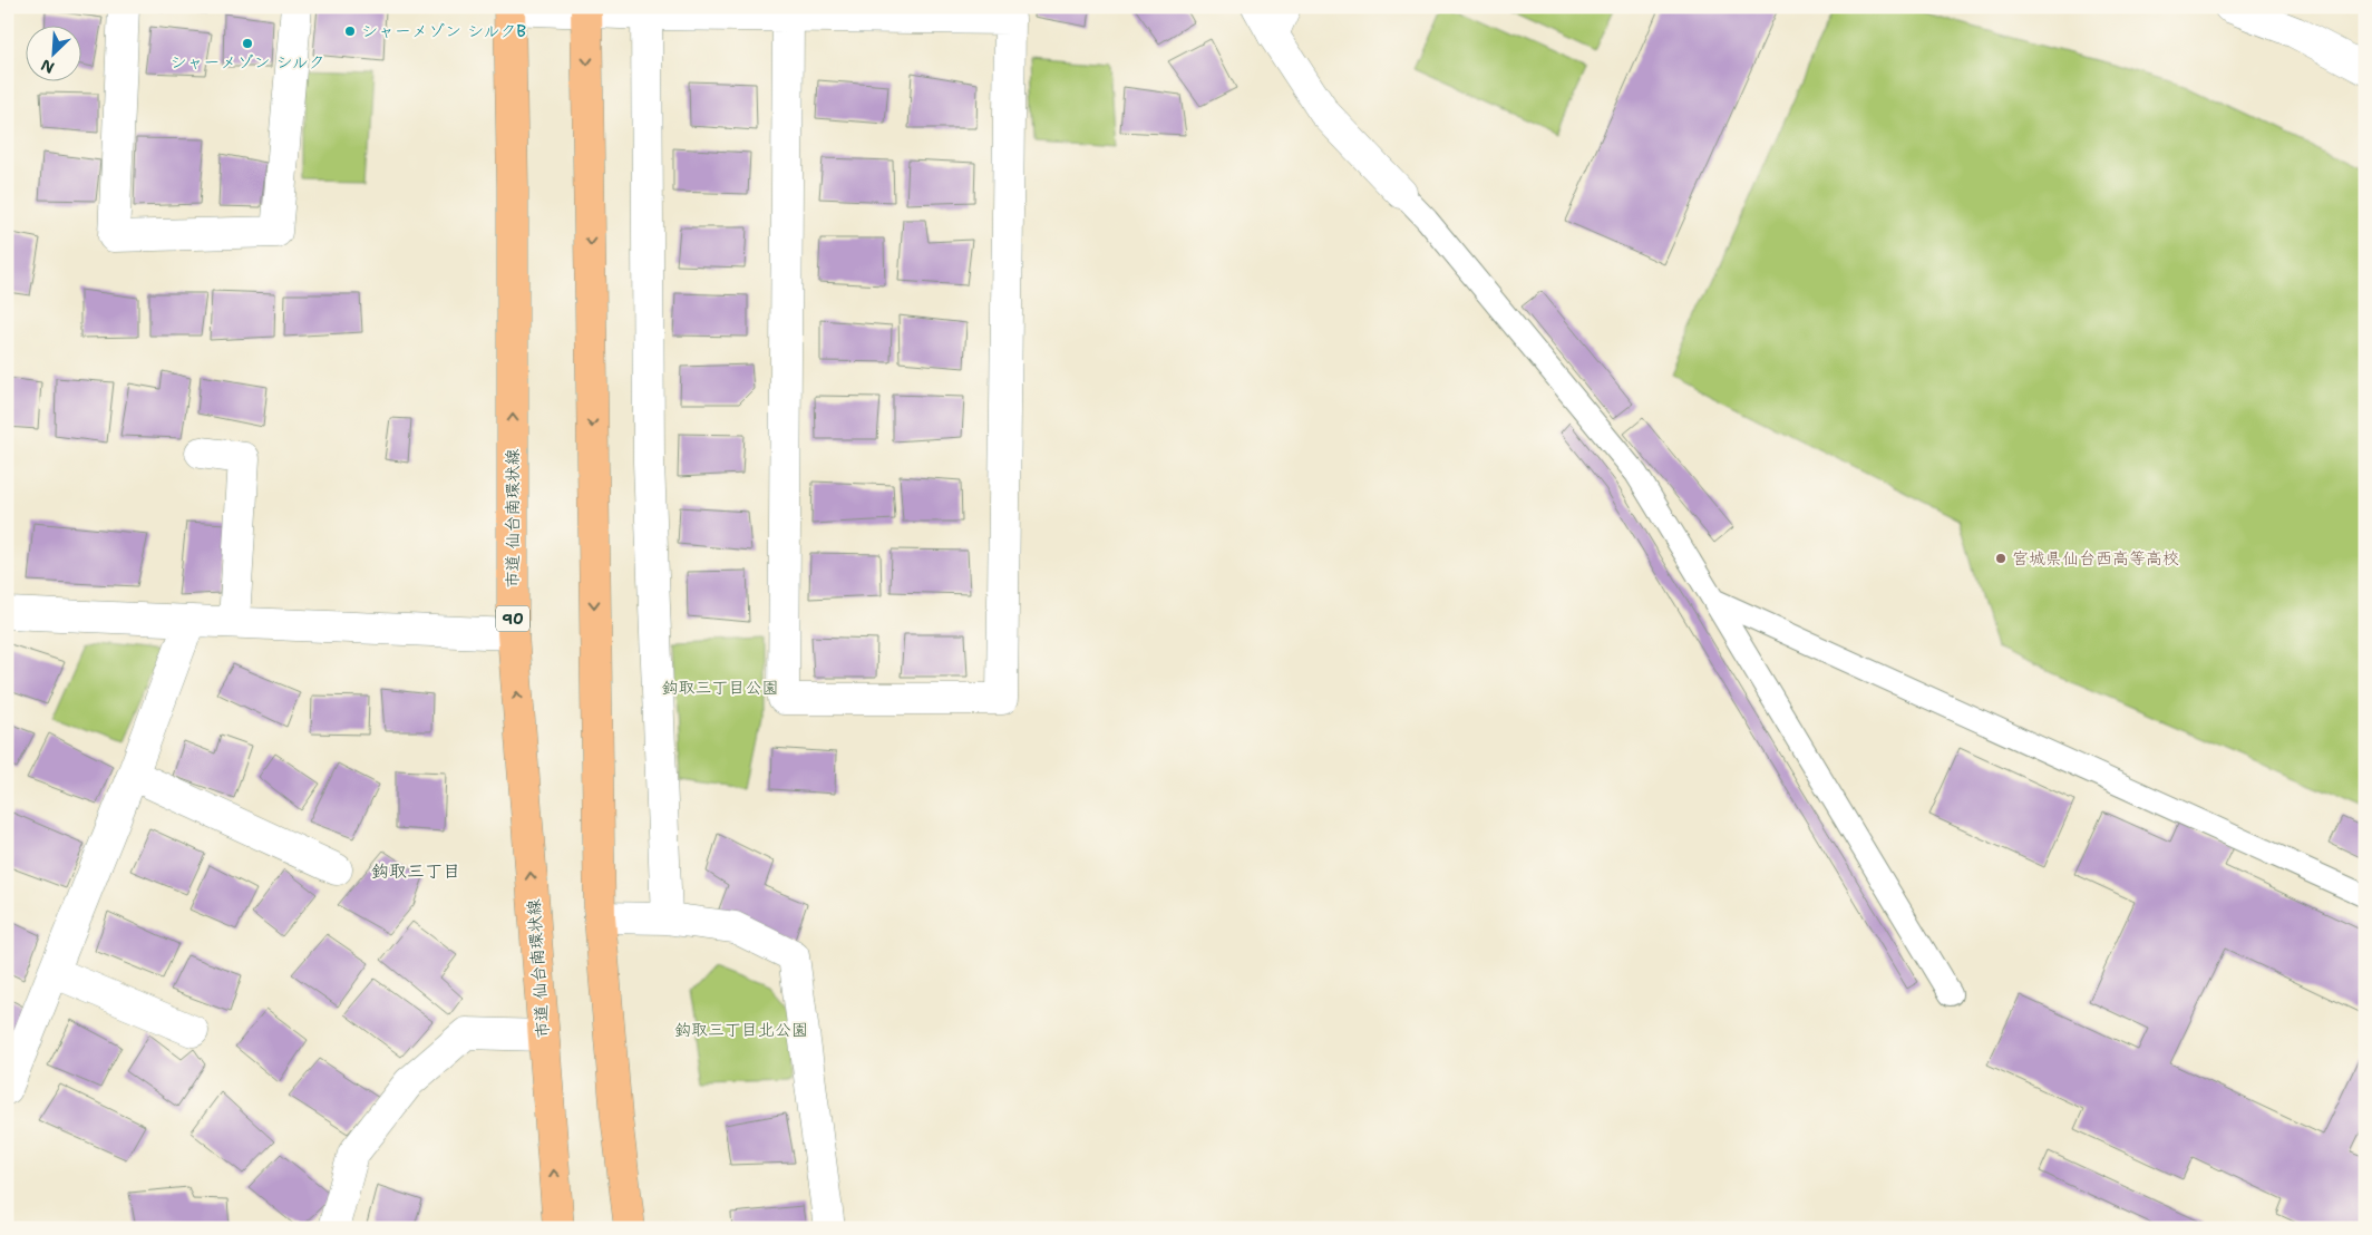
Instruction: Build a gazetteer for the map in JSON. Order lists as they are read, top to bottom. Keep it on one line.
{"streets":{"main road":["市道 仙台南環状線","90"]},"districts":["鈎取三丁目"],"parks":["鈎取三丁目公園","鈎取三丁目北公園"],"places":["シャーメゾン シルクB","シャーメゾン シルク","宮城県仙台西高等高校"],"north":"bottom left"}
